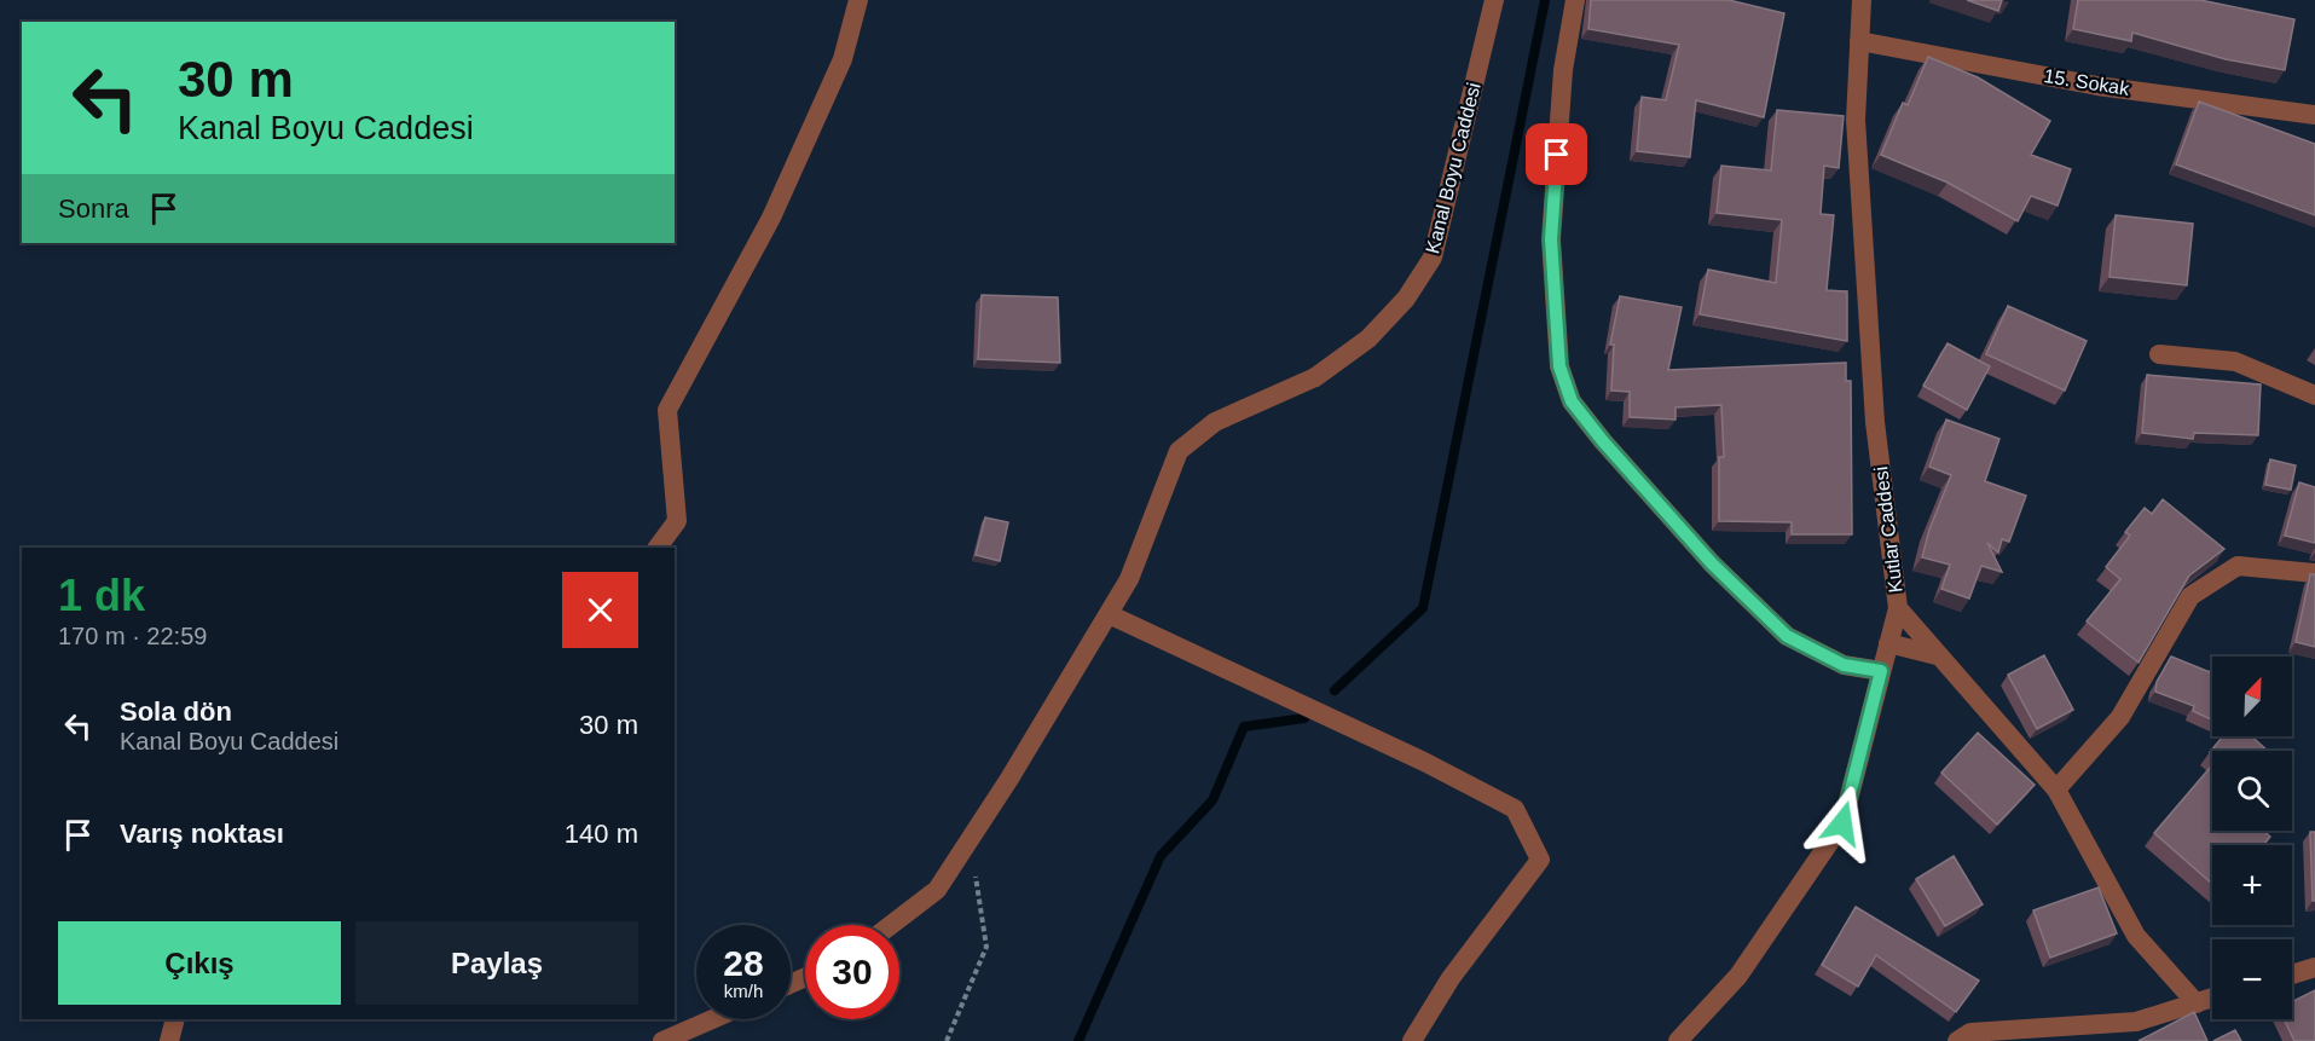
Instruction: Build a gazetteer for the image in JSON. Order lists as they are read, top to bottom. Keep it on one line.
{"streets":{"street":["15. Sokak","Kanal Boyu Caddesi","Kutlar Caddesi"]},"crossings":[["15. Sokak","Kutlar Caddesi"]],"north":"top right","page":{"turn":["30 m","Kanal Boyu Caddesi"],"then":"Sonra","heading":["1 dk","170 m · 22:59"],"map_buttons":["+","−"],"list":[{"name":"Sola dön","note":"Kanal Boyu Caddesi","value":"30 m"},{"name":"Varış noktası","value":"140 m"}],"buttons":["Çıkış","Paylaş"],"speed":"28 km/h","limit":"30"}}
